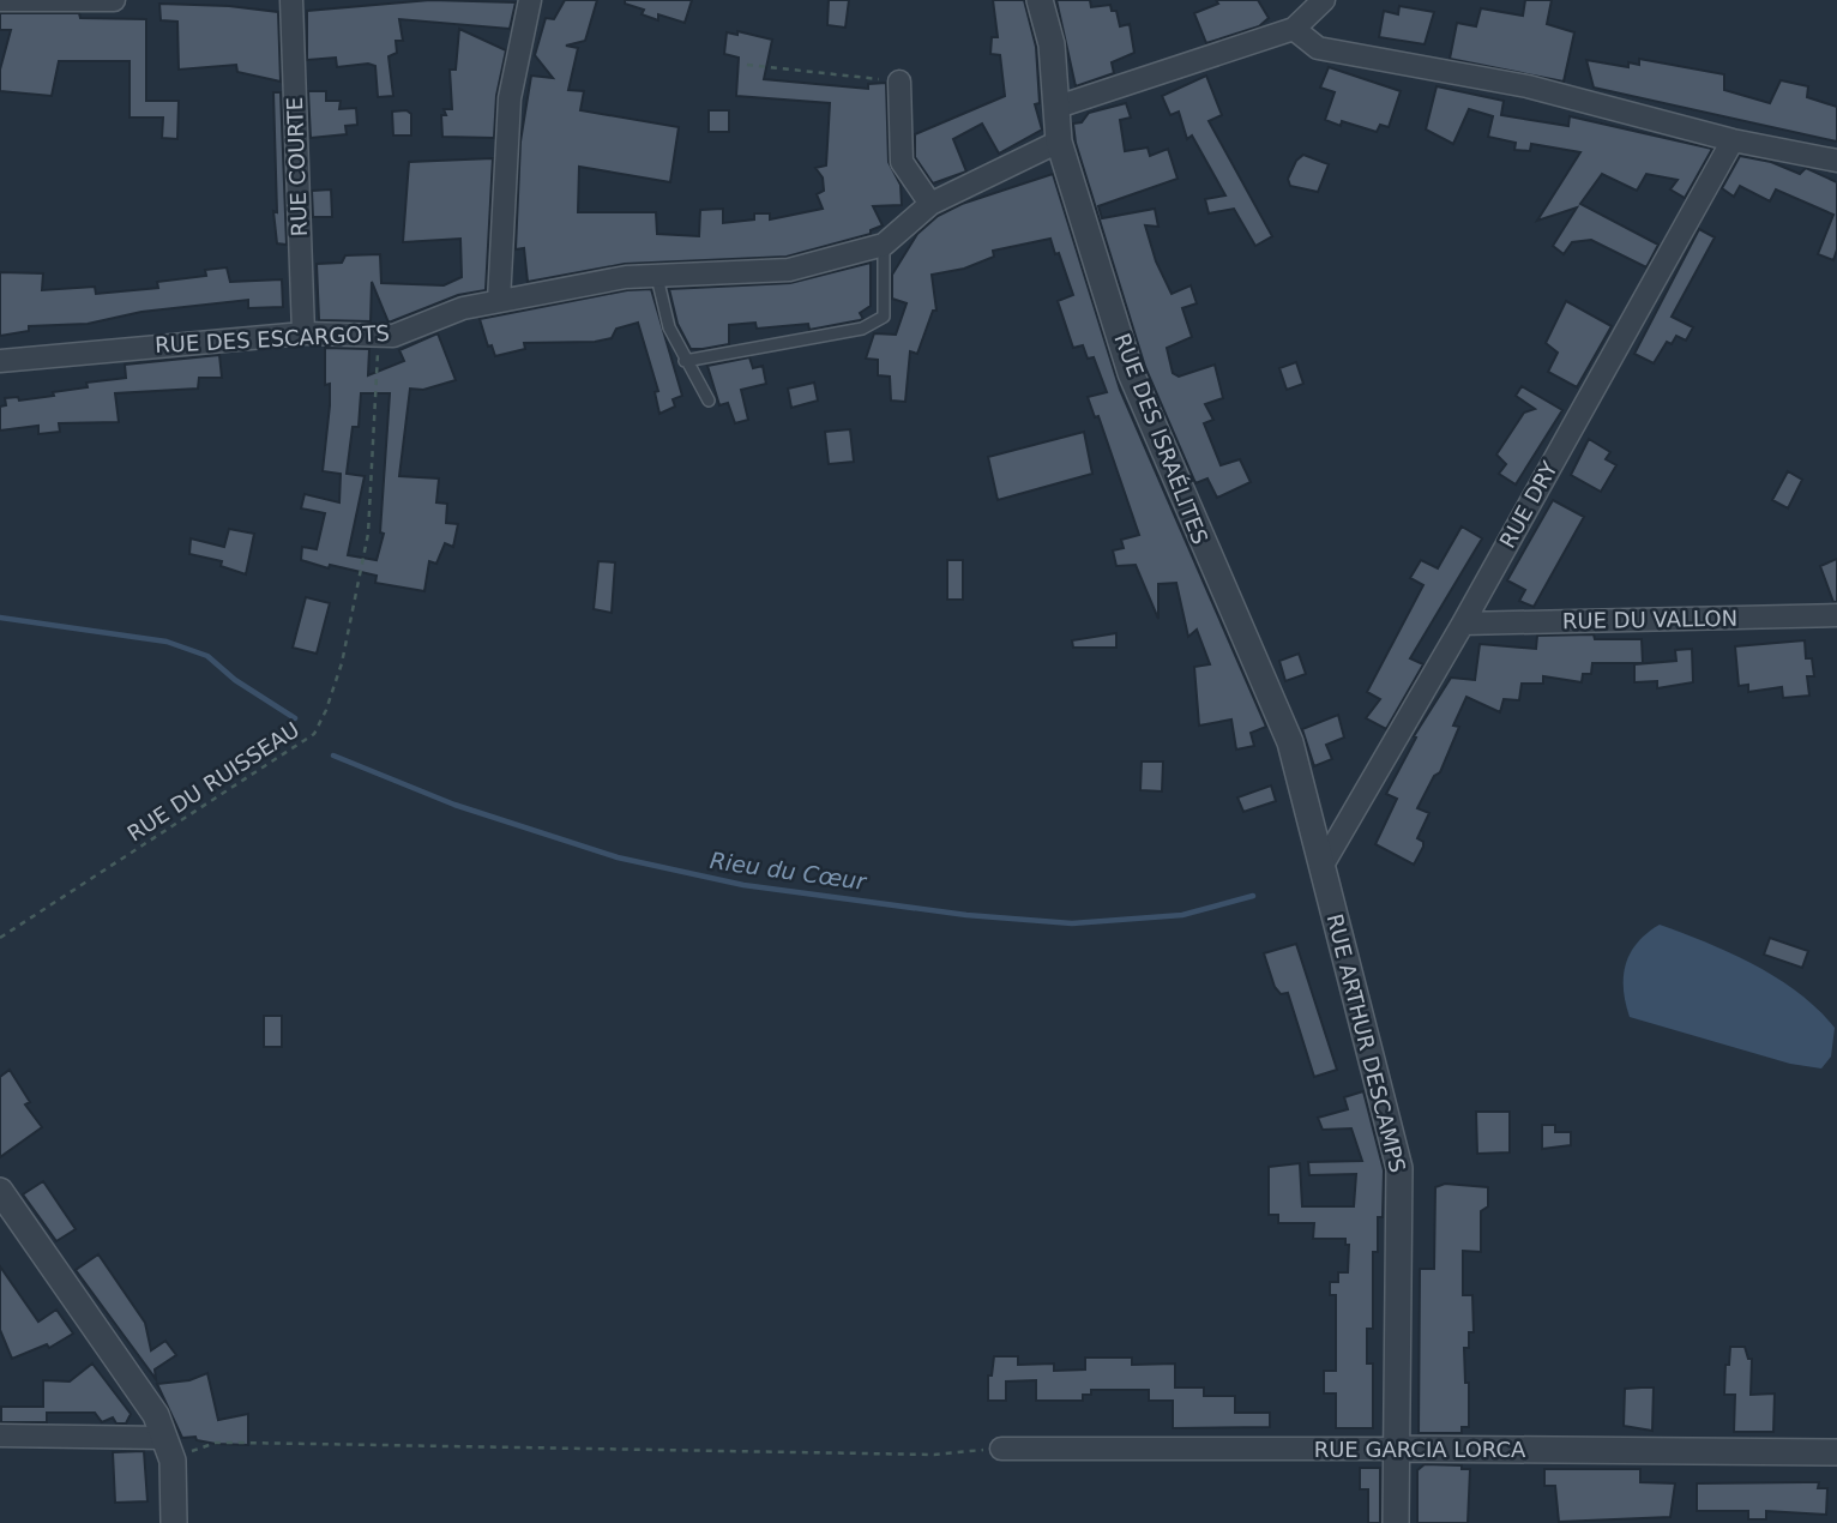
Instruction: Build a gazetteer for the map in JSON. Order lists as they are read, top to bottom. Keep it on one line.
{"streets":{"street":["RUE COURTE","RUE DES ESCARGOTS","RUE DES ISRAÉLITES","RUE DRY","RUE DU VALLON","RUE ARTHUR DESCAMPS","RUE GARCIA LORCA"],"path":["RUE DU RUISSEAU"]},"crossings":[["RUE COURTE","RUE DES ESCARGOTS"],["RUE DES ESCARGOTS","RUE DES ISRAÉLITES"],["RUE DES ESCARGOTS","RUE DU RUISSEAU"],["RUE DES ISRAÉLITES","RUE DRY"],["RUE DES ISRAÉLITES","RUE ARTHUR DESCAMPS"],["RUE DRY","RUE DU VALLON"],["RUE DRY","RUE ARTHUR DESCAMPS"],["RUE ARTHUR DESCAMPS","RUE GARCIA LORCA"]],"water":["Rieu du Cœur"]}
